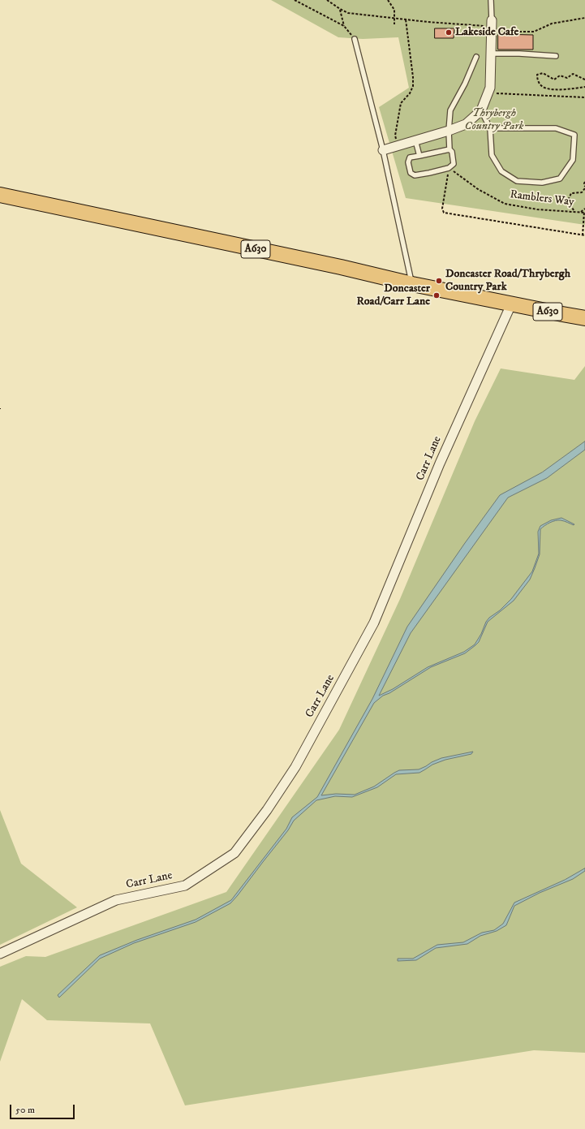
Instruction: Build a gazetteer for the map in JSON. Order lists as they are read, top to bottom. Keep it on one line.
{"streets":{"main road":["A630"],"street":["Carr Lane"],"path":["Ramblers Way"]},"crossings":[["A630","Carr Lane"]],"parks":["Thrybergh Country Park"],"places":["Lakeside Cafe","Doncaster Road/Thrybergh Country Park","Doncaster Road/Carr Lane"],"scale_bar":"50 m"}
